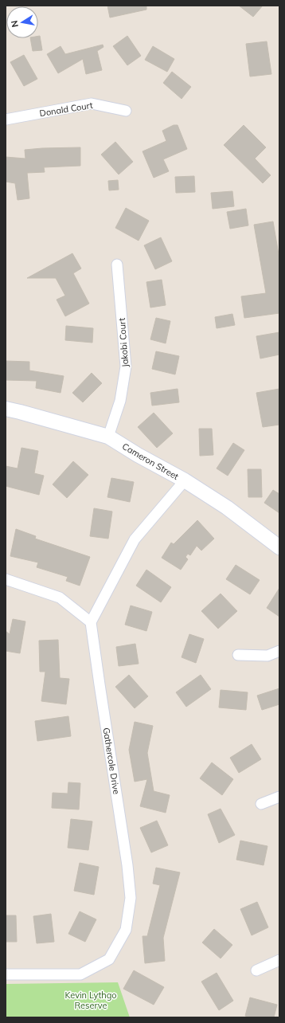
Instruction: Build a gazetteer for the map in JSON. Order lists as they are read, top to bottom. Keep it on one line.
{"streets":{"street":["Donald Court","Jakobi Court","Cameron Street","Gathercole Drive"]},"crossings":[["Jakobi Court","Cameron Street"]],"parks":["Kevin Lythgo Reserve"],"north":"left"}
